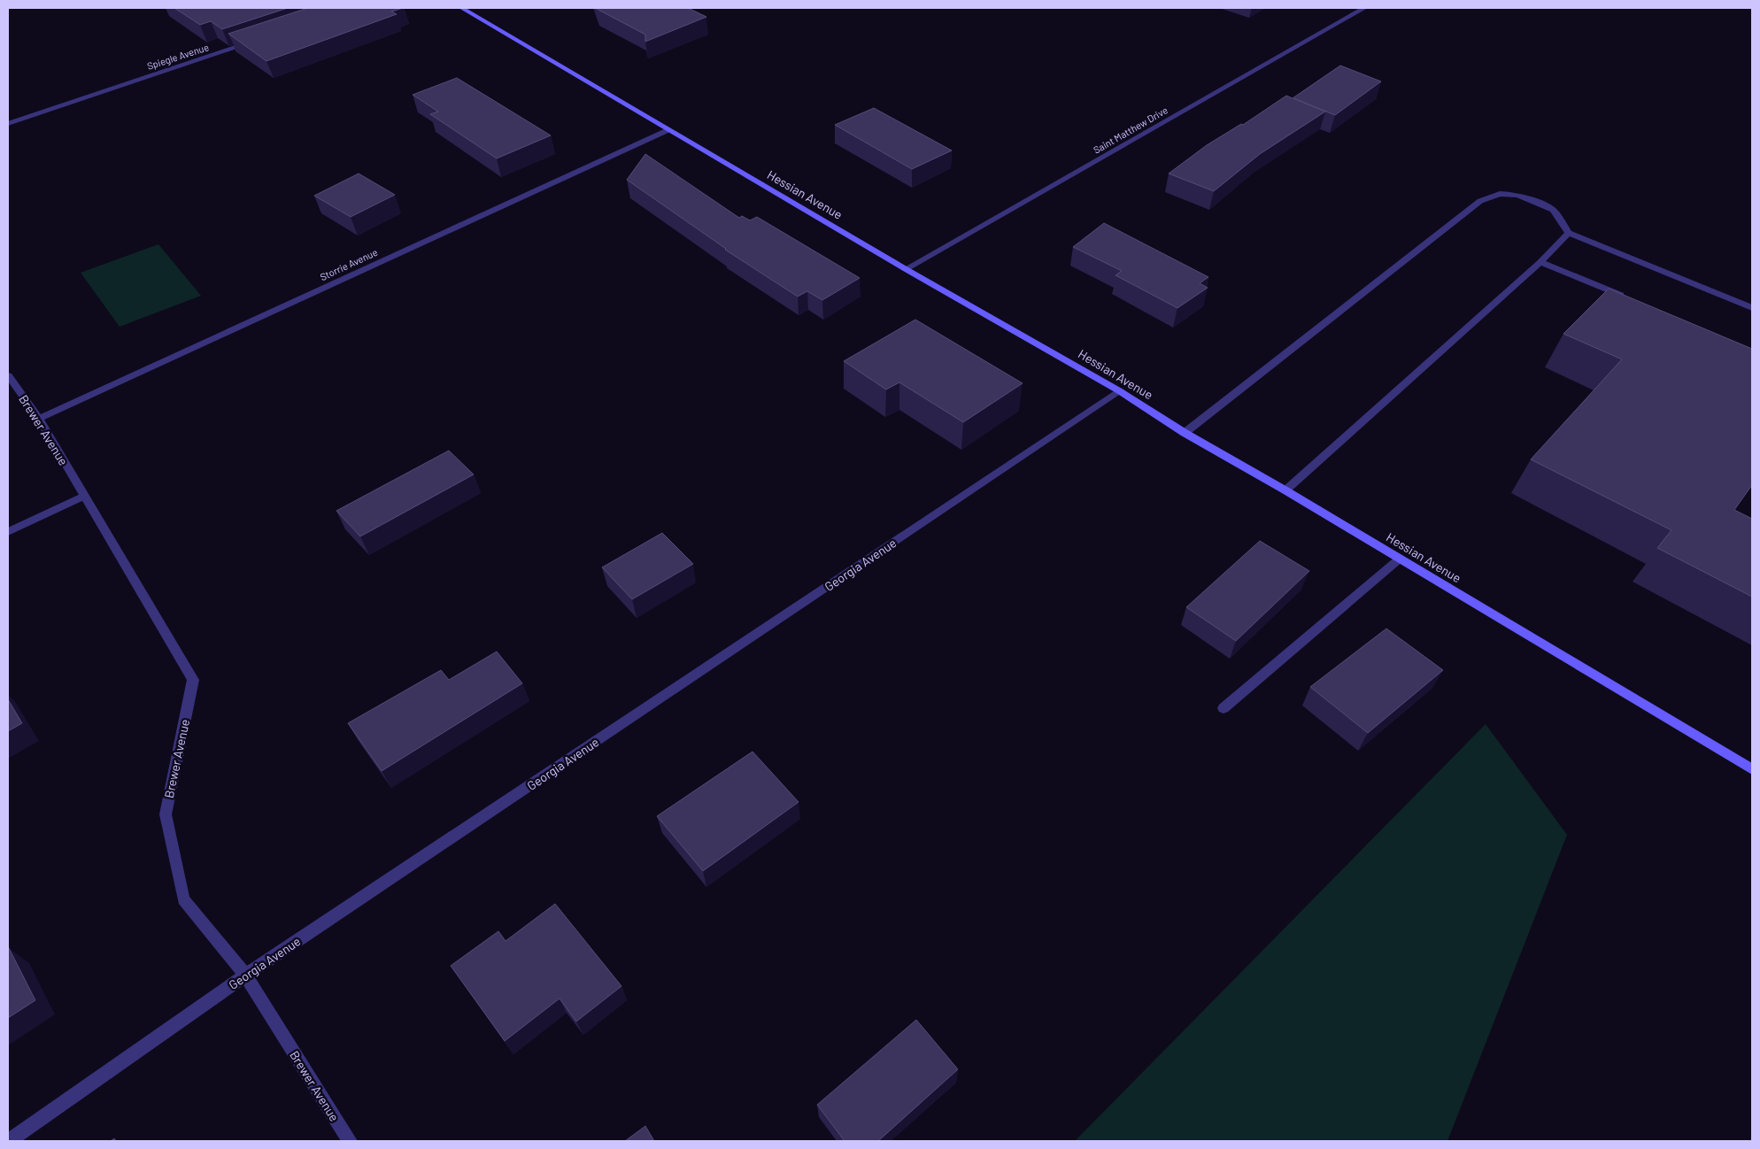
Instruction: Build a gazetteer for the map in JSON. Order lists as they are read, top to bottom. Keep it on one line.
{"streets":{"main road":["Hessian Avenue"],"street":["Spiegle Avenue","Saint Matthew Drive","Storrie Avenue","Brewer Avenue","Georgia Avenue"]},"crossings":[["Saint Matthew Drive","Hessian Avenue"],["Hessian Avenue","Storrie Avenue"],["Hessian Avenue","Georgia Avenue"],["Storrie Avenue","Brewer Avenue"],["Brewer Avenue","Georgia Avenue"]]}
